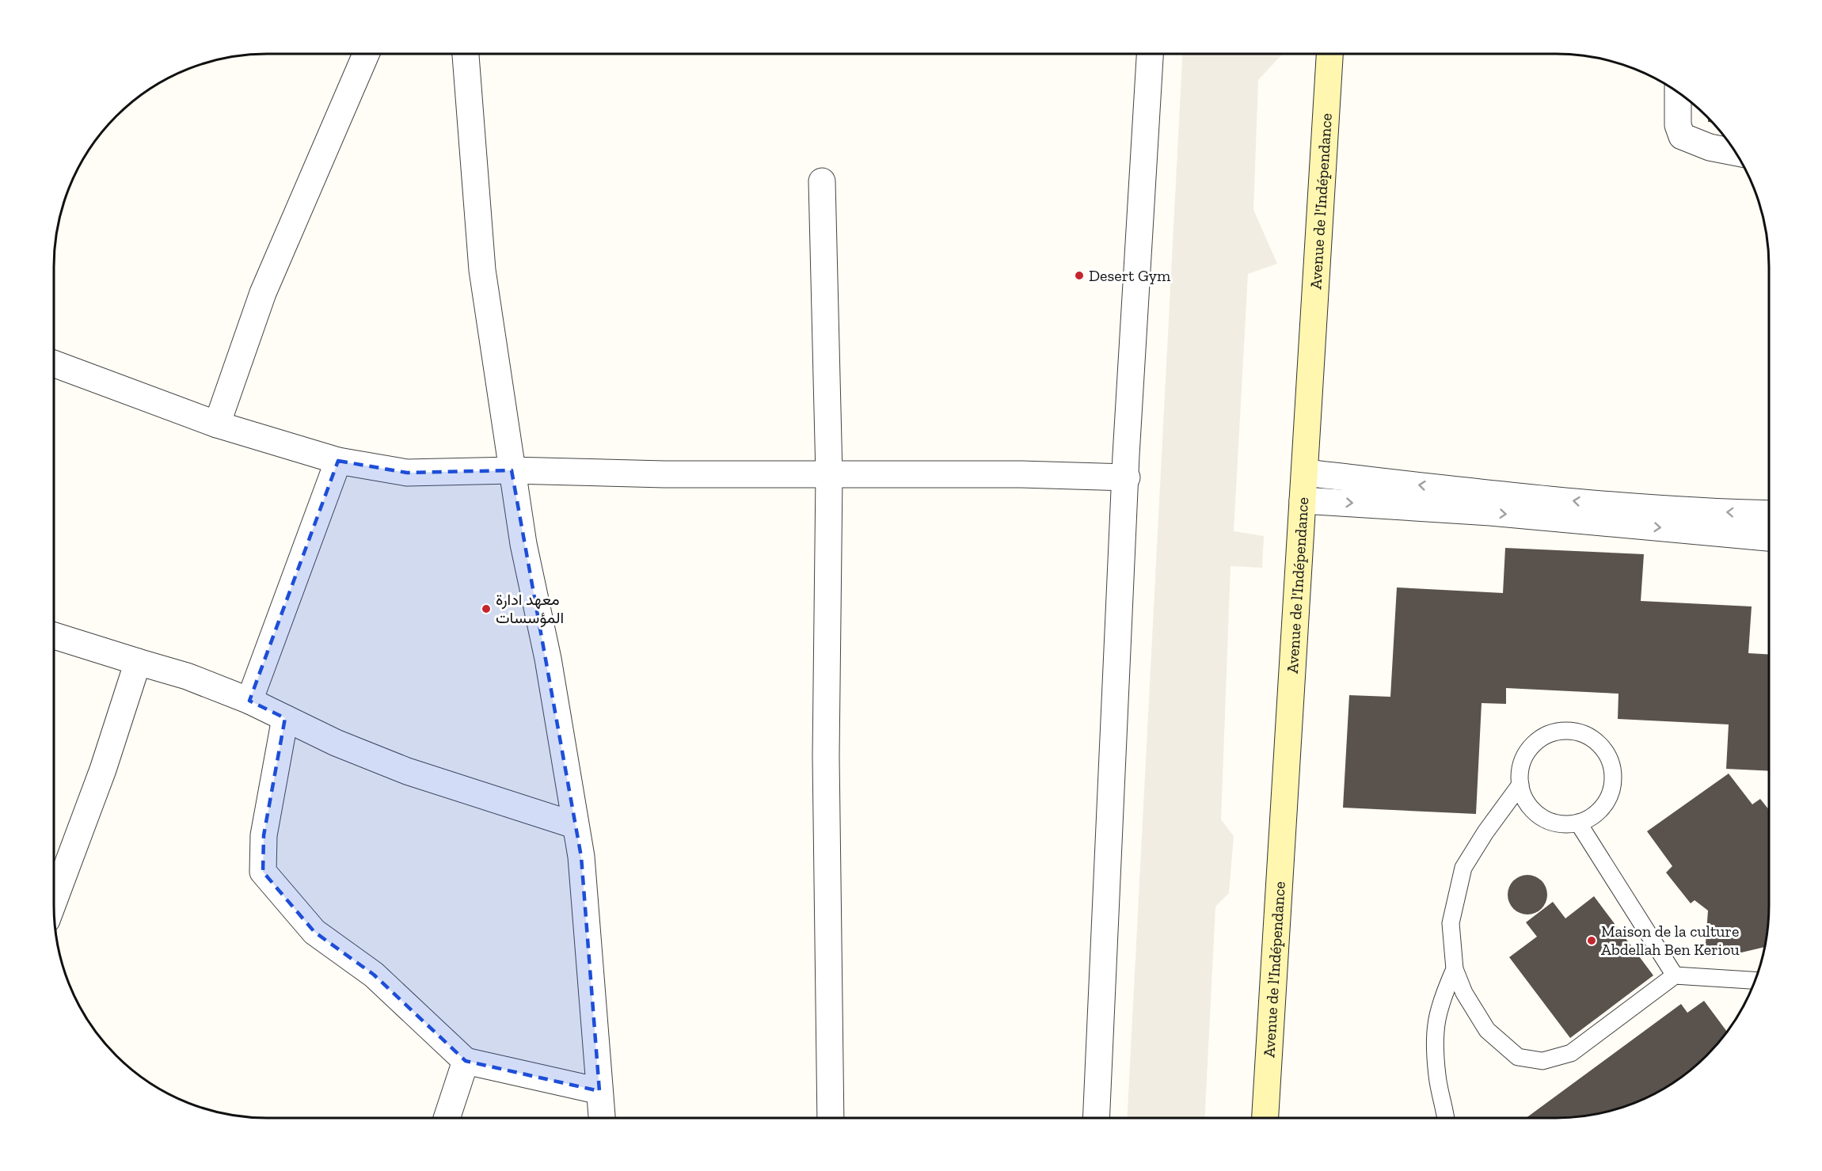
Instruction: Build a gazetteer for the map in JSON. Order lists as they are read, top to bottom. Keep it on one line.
{"streets":{"main road":["Avenue de l'Indépendance"]},"places":["Desert Gym","معهد ادارة المؤسسات","Maison de la culture Abdellah Ben Keriou"]}
